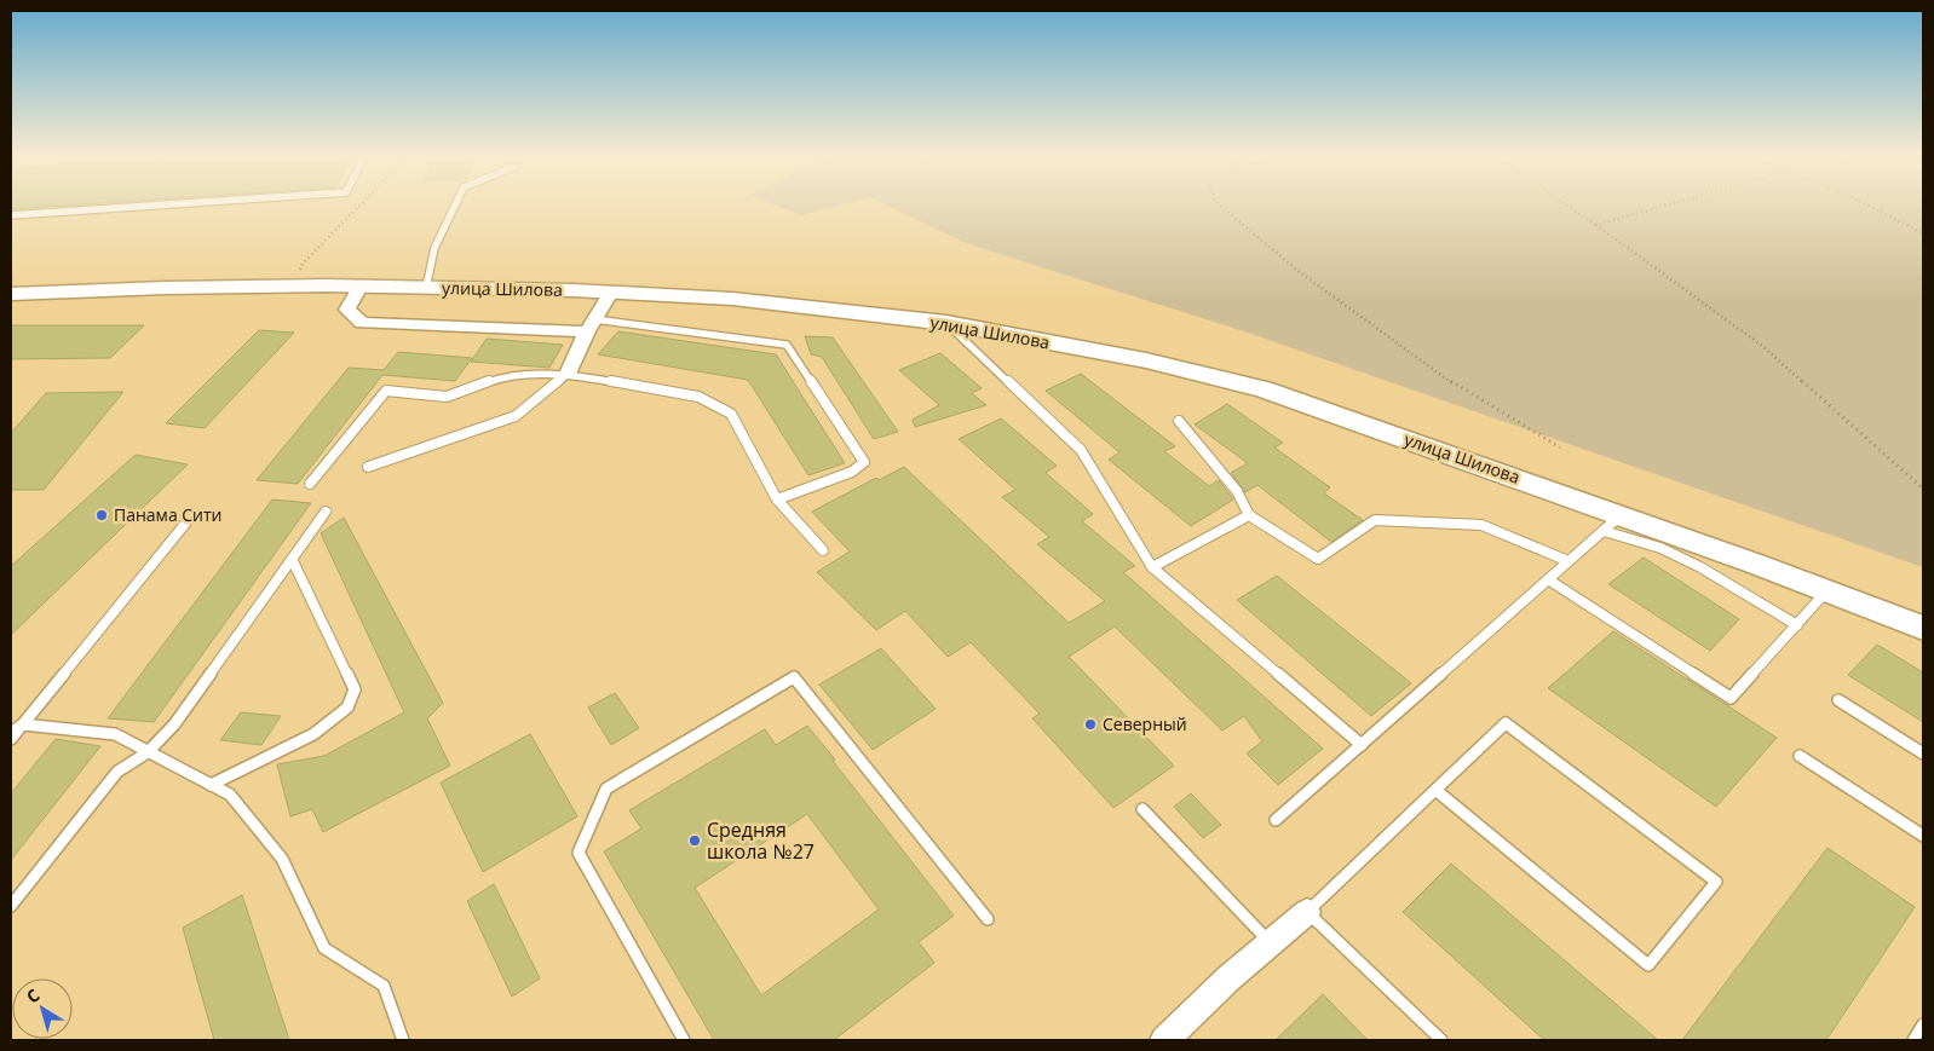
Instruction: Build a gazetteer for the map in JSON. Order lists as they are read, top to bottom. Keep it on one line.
{"streets":{"main road":["улица Шилова"]},"places":["Панама Сити","Северный","Средняя школа №27"],"north":"top left"}
